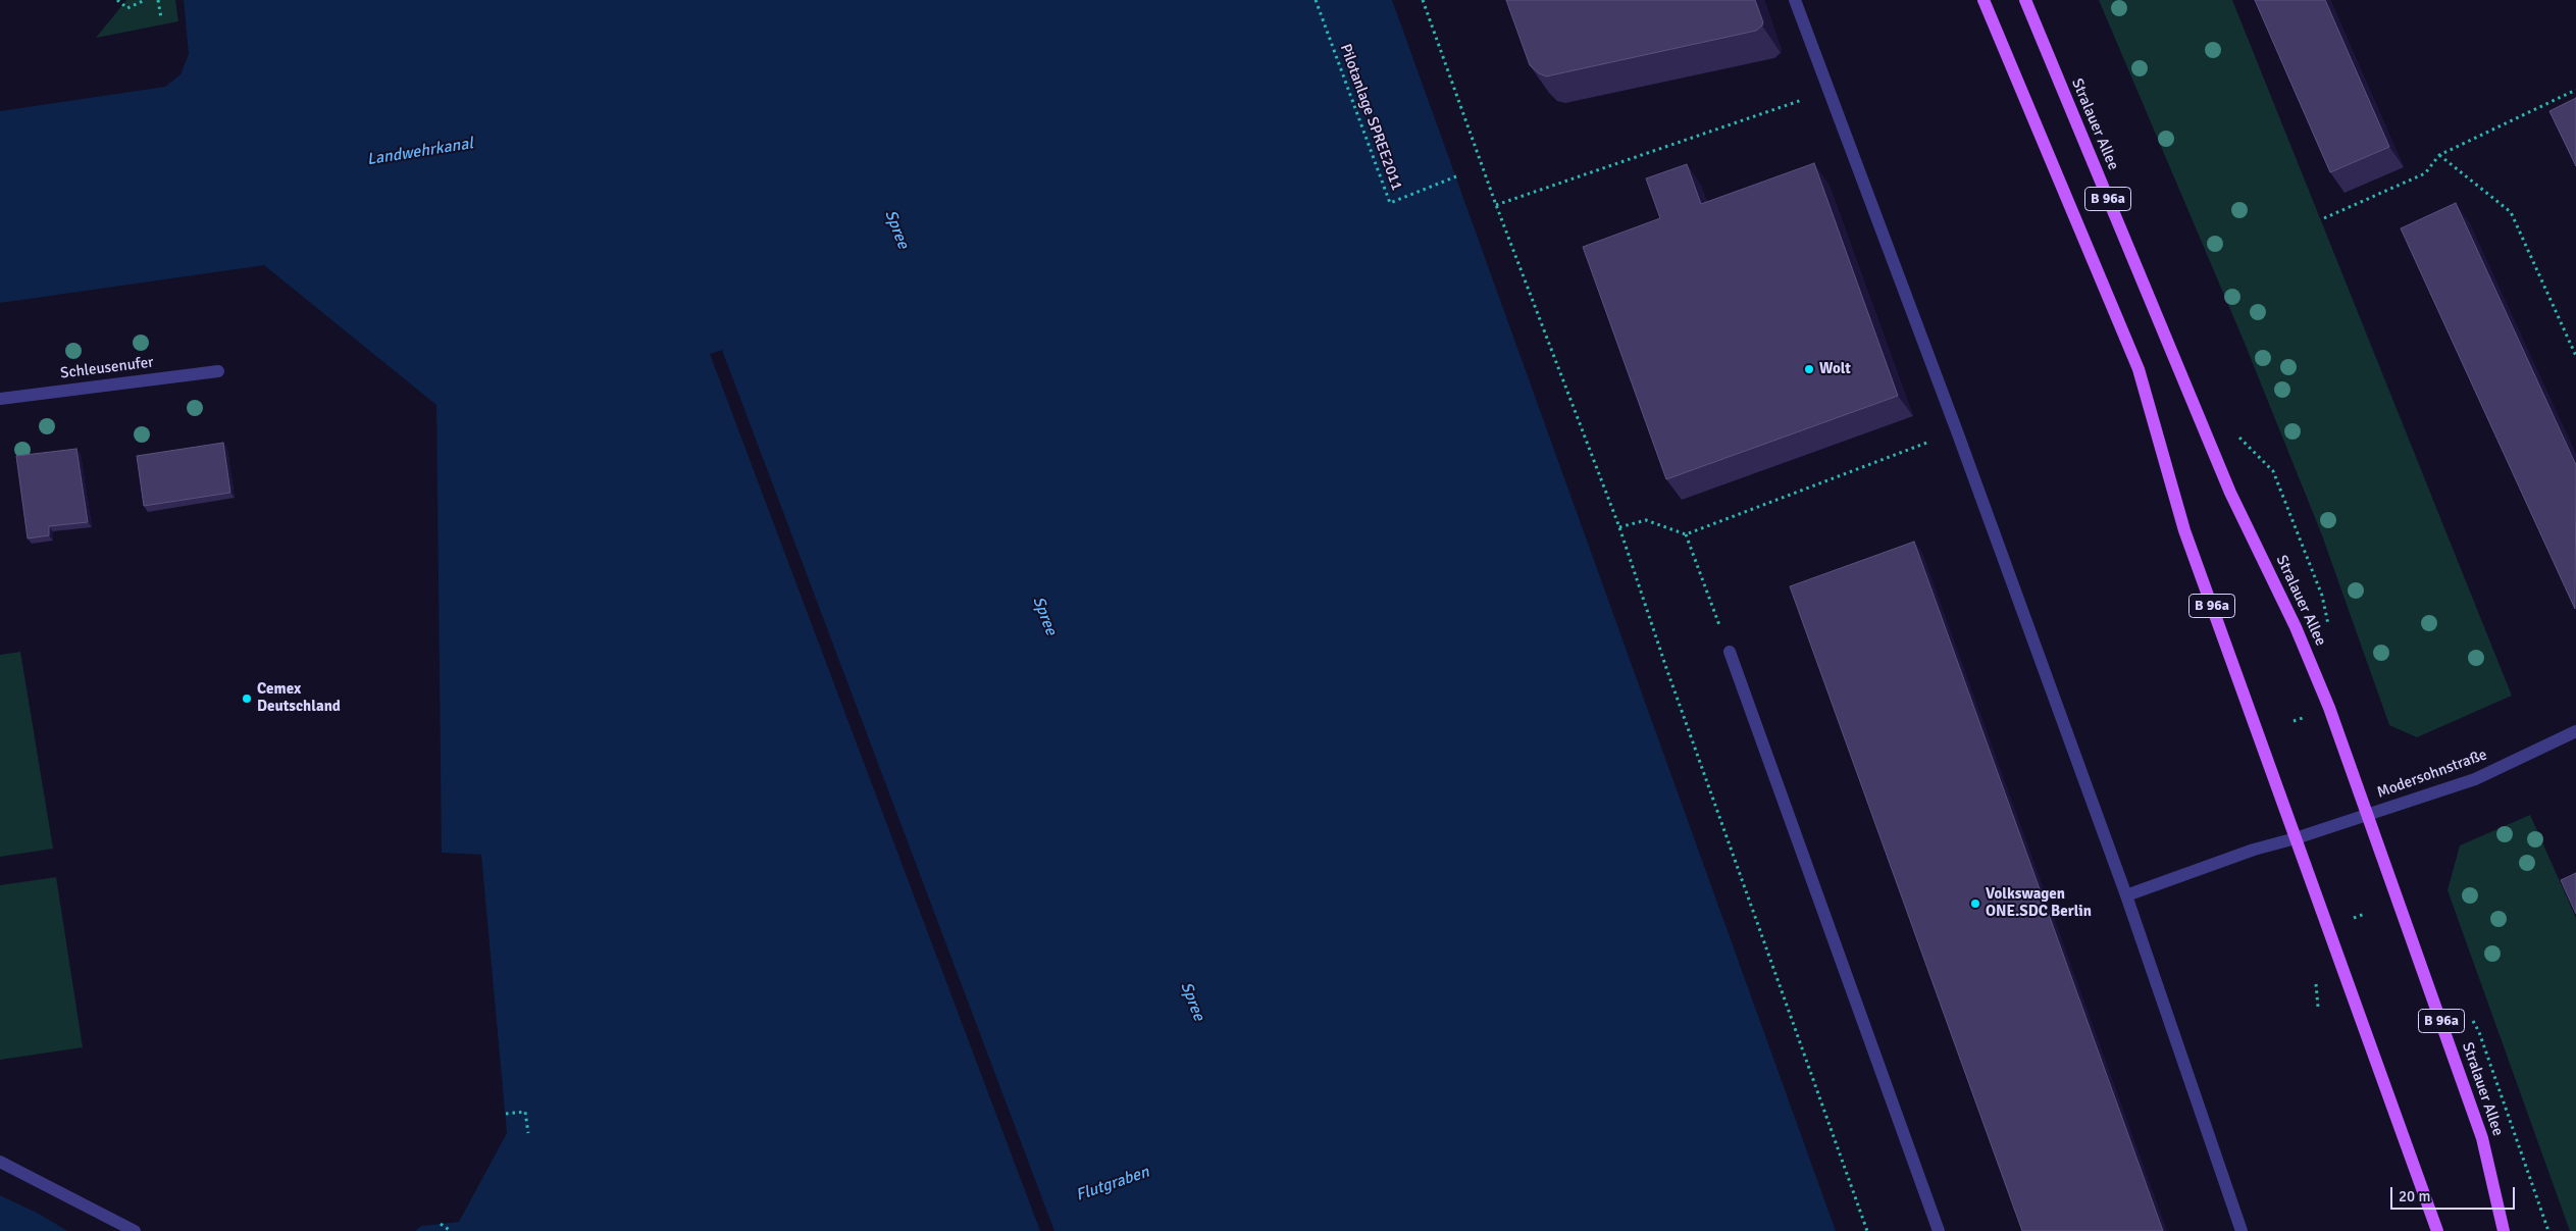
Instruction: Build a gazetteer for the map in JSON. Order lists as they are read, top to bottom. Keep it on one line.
{"streets":{"main road":["Stralauer Allee","B 96a"],"street":["Schleusenufer","Modersohnstraße"],"path":["Pilotanlage SPREE2011"]},"crossings":[["Stralauer Allee","Modersohnstraße"],["B 96a","Modersohnstraße"]],"water":["Landwehrkanal","Spree","Flutgraben"],"places":["Wolt","Cemex Deutschland","Volkswagen ONE.SDC Berlin"],"scale_bar":"20 m"}
